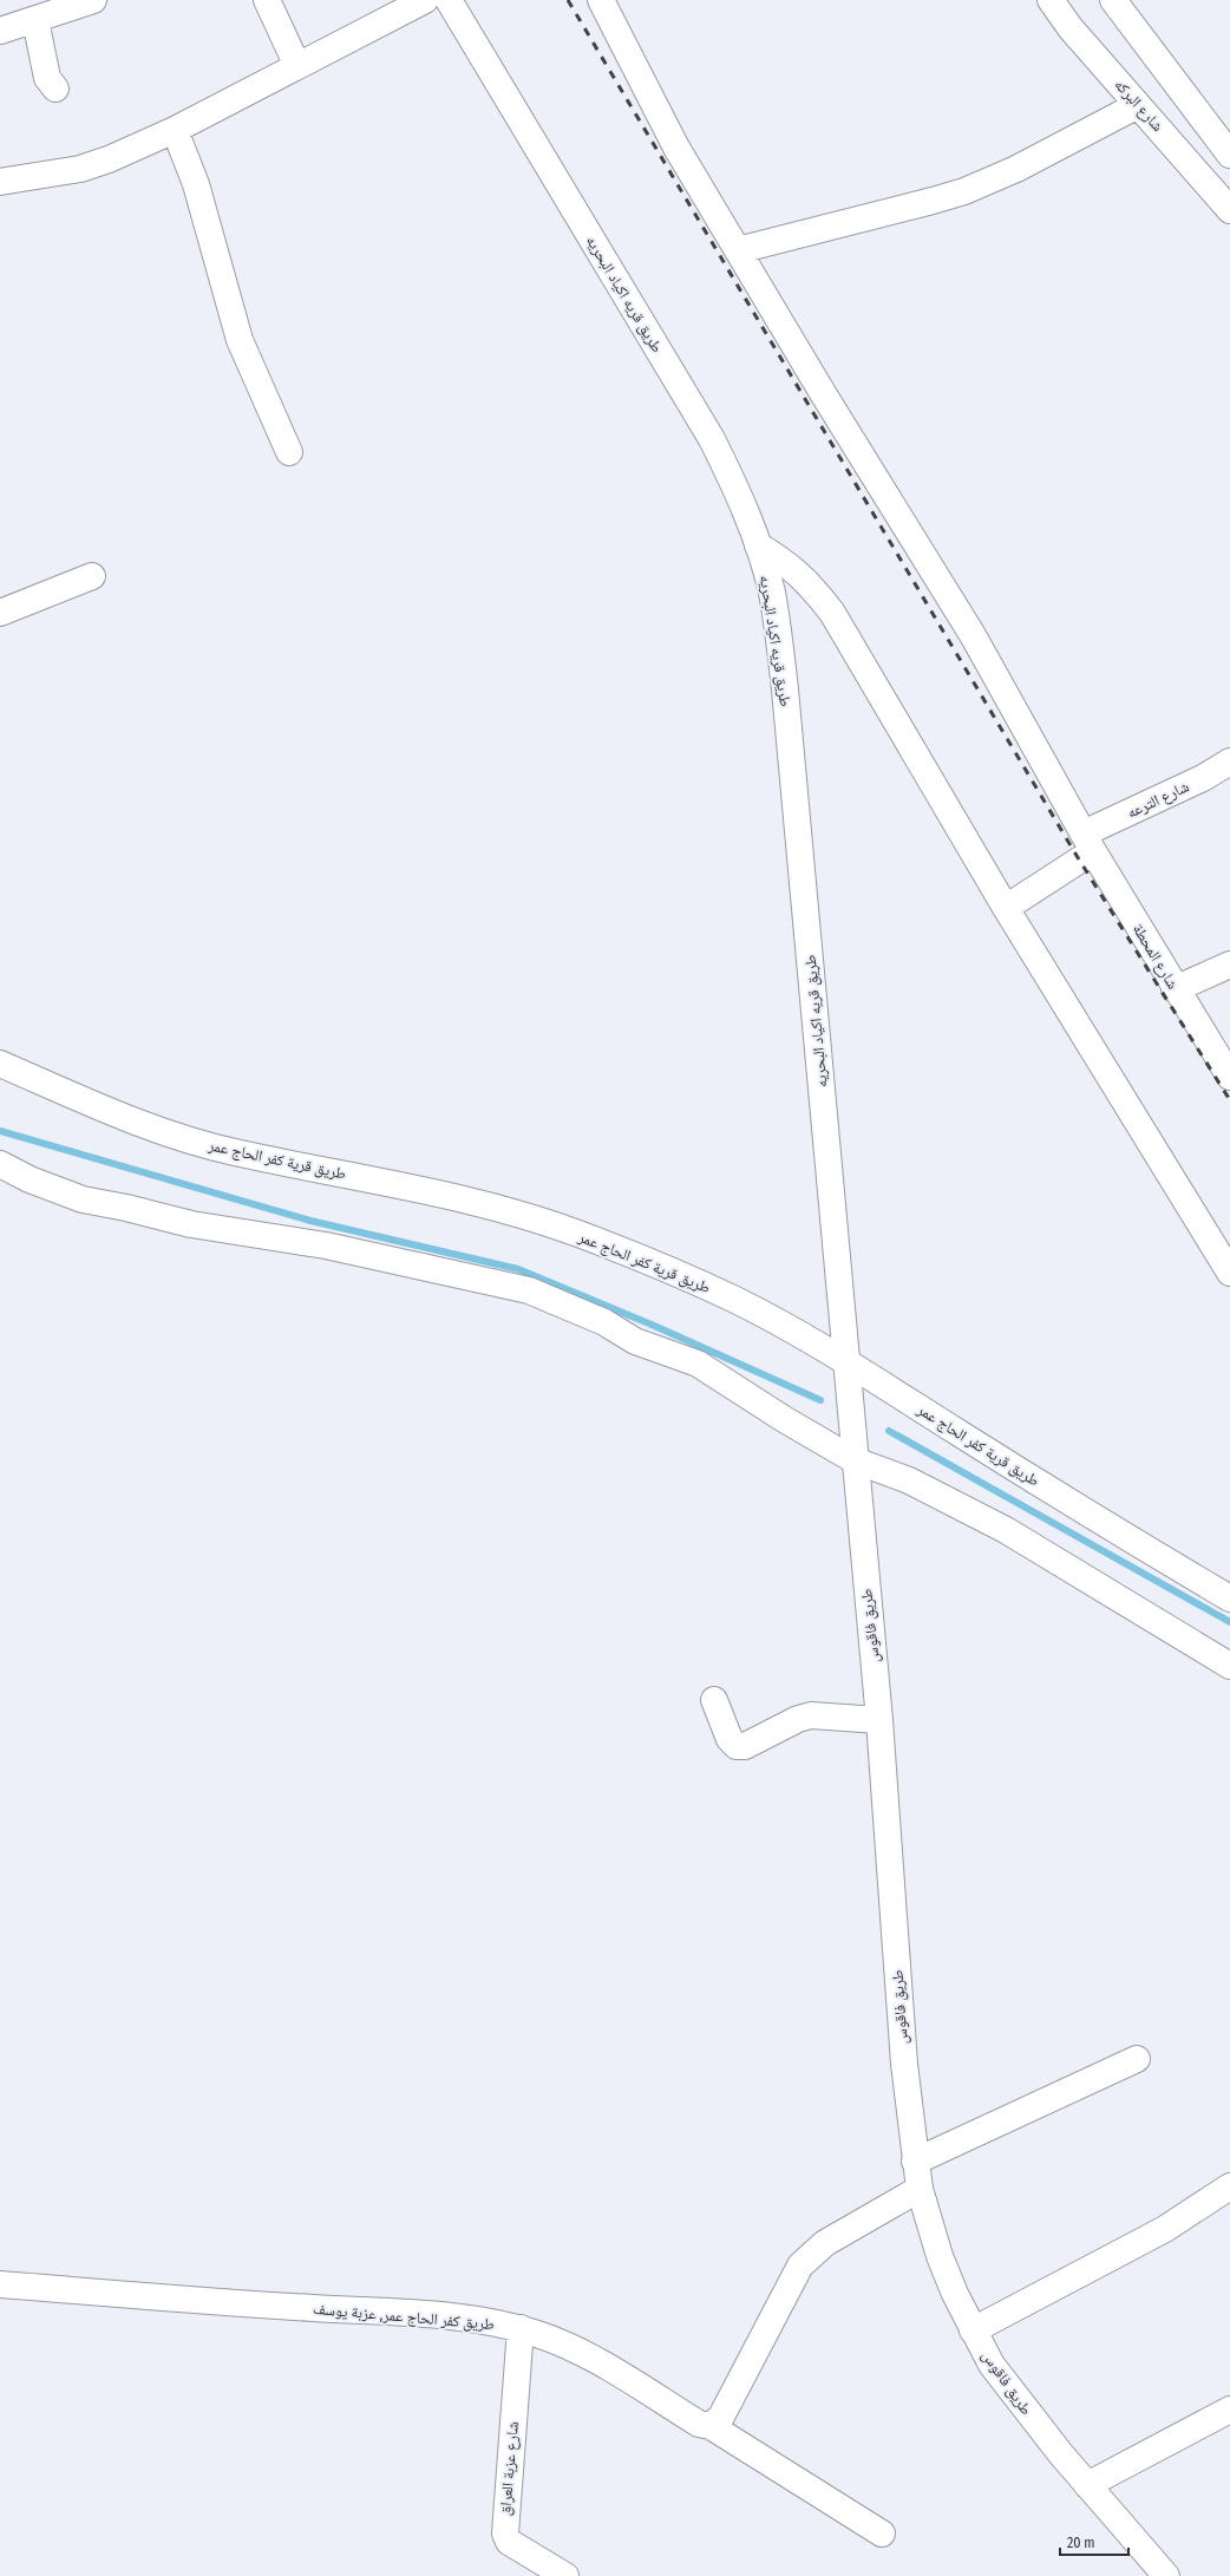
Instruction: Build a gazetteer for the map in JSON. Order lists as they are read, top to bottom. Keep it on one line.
{"streets":{"street":["شارع البركه","طريق قريه اكياد البحريه","شارع الترعه","شارع المحطة","طريق قرية كفر الحاج عمر","طريق فاقوس","طريق كفر الحاج عمر, عزبة يوسف","شارع عزبة العراق"]},"crossings":[["طريق قريه اكياد البحريه","طريق قرية كفر الحاج عمر"],["طريق قريه اكياد البحريه","طريق فاقوس"],["شارع الترعه","شارع المحطة"],["طريق قرية كفر الحاج عمر","طريق فاقوس"],["طريق كفر الحاج عمر, عزبة يوسف","شارع عزبة العراق"]],"scale_bar":"20 m"}
